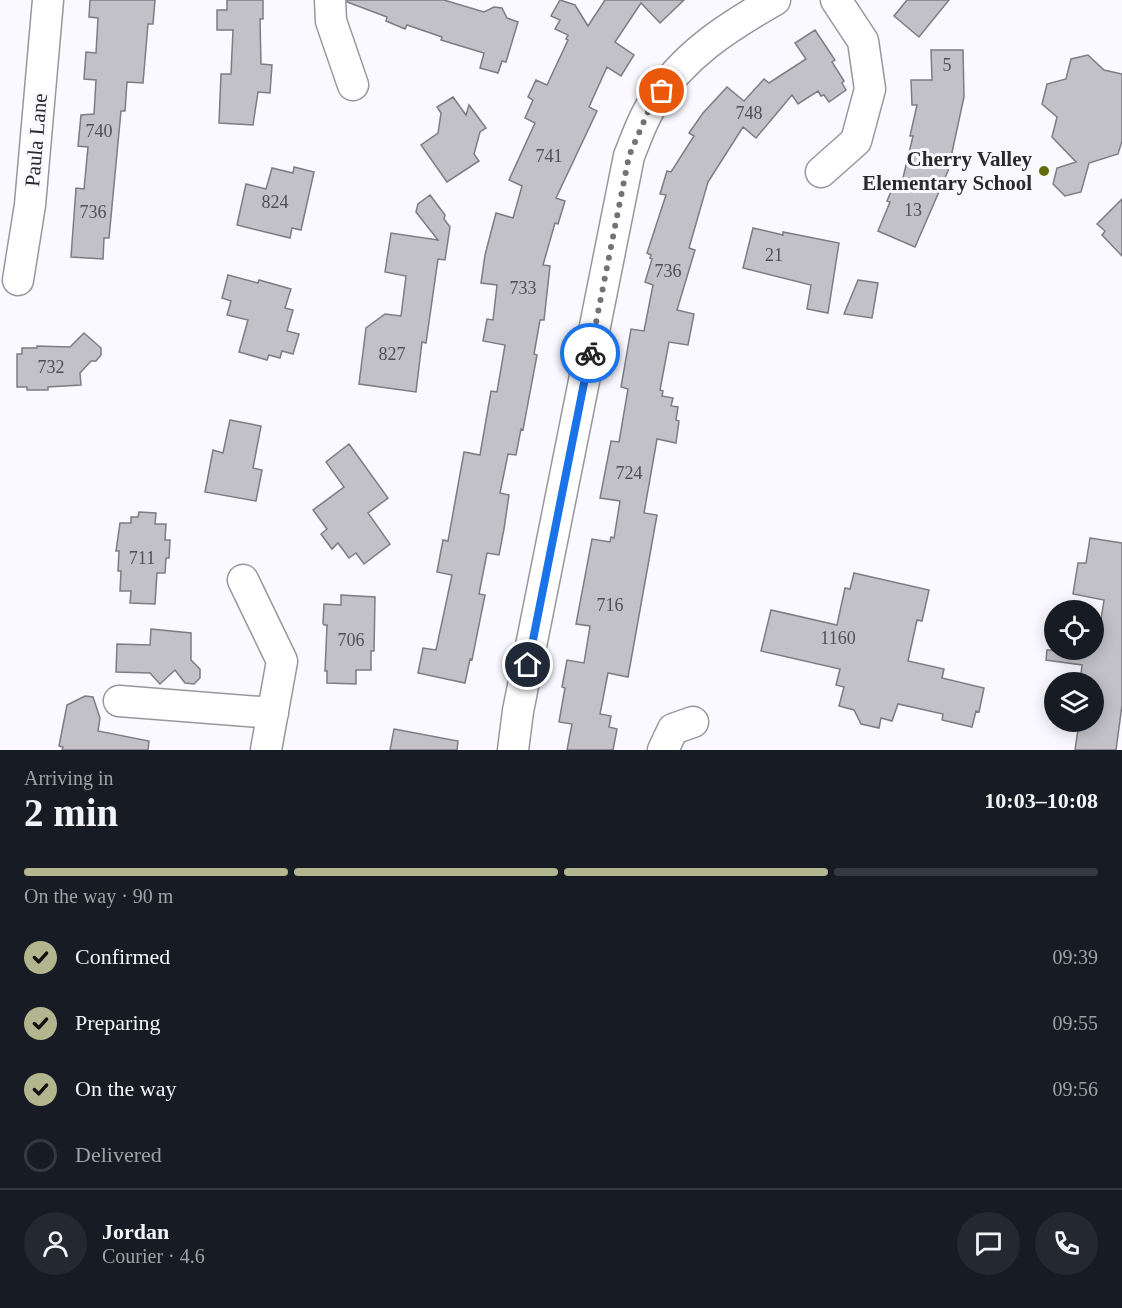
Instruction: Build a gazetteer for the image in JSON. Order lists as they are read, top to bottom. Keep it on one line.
{"streets":{"street":["Paula Lane"]},"places":["Cherry Valley Elementary School"],"house_numbers":["5","748","740","741","824","13","736","21","736","733","827","732","724","711","716","1160","706"],"page":{"heading":["2 min","Arriving in","10:03–10:08"],"panel":["Jordan","Courier · 4.6"],"bar":"On the way · 90 m","list":[["Confirmed","09:39"],["Preparing","09:55"],["On the way","09:56"],"Delivered"]}}
